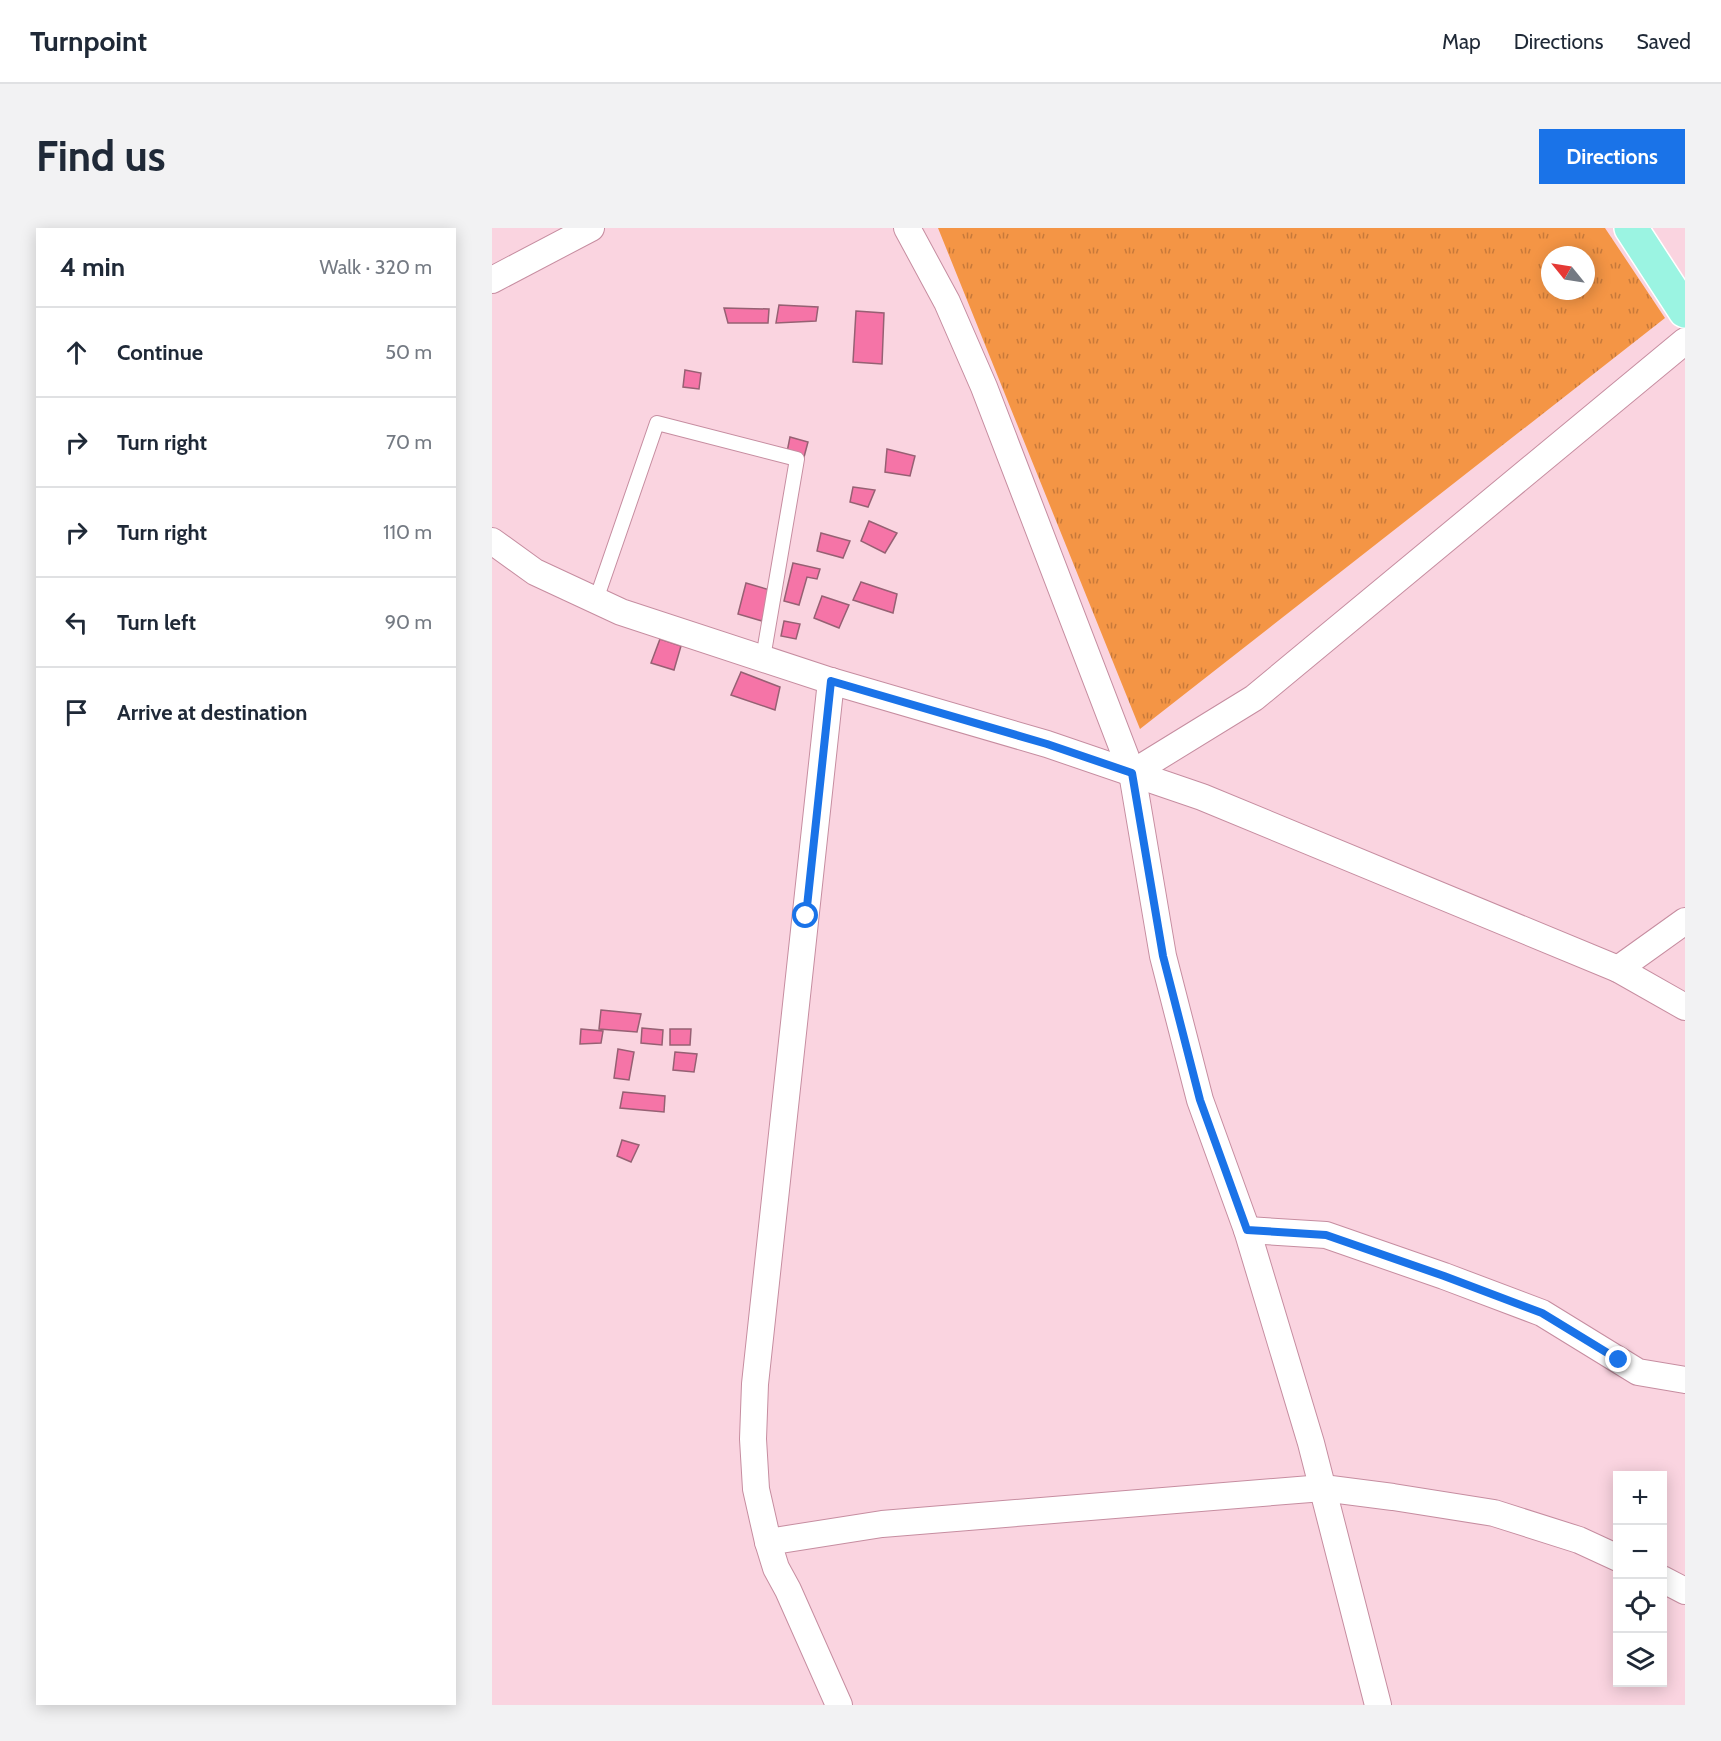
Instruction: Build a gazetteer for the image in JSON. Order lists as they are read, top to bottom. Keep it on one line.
{"north":"top left","page":{"header":"Turnpoint","nav":["Map","Directions","Saved"],"buttons":"Directions","title":"Find us","heading":["4 min","Walk · 320 m"],"list":[["Continue","50 m"],["Turn right","70 m"],["Turn right","110 m"],["Turn left","90 m"],"Arrive at destination"],"map_buttons":["+","−"]}}
